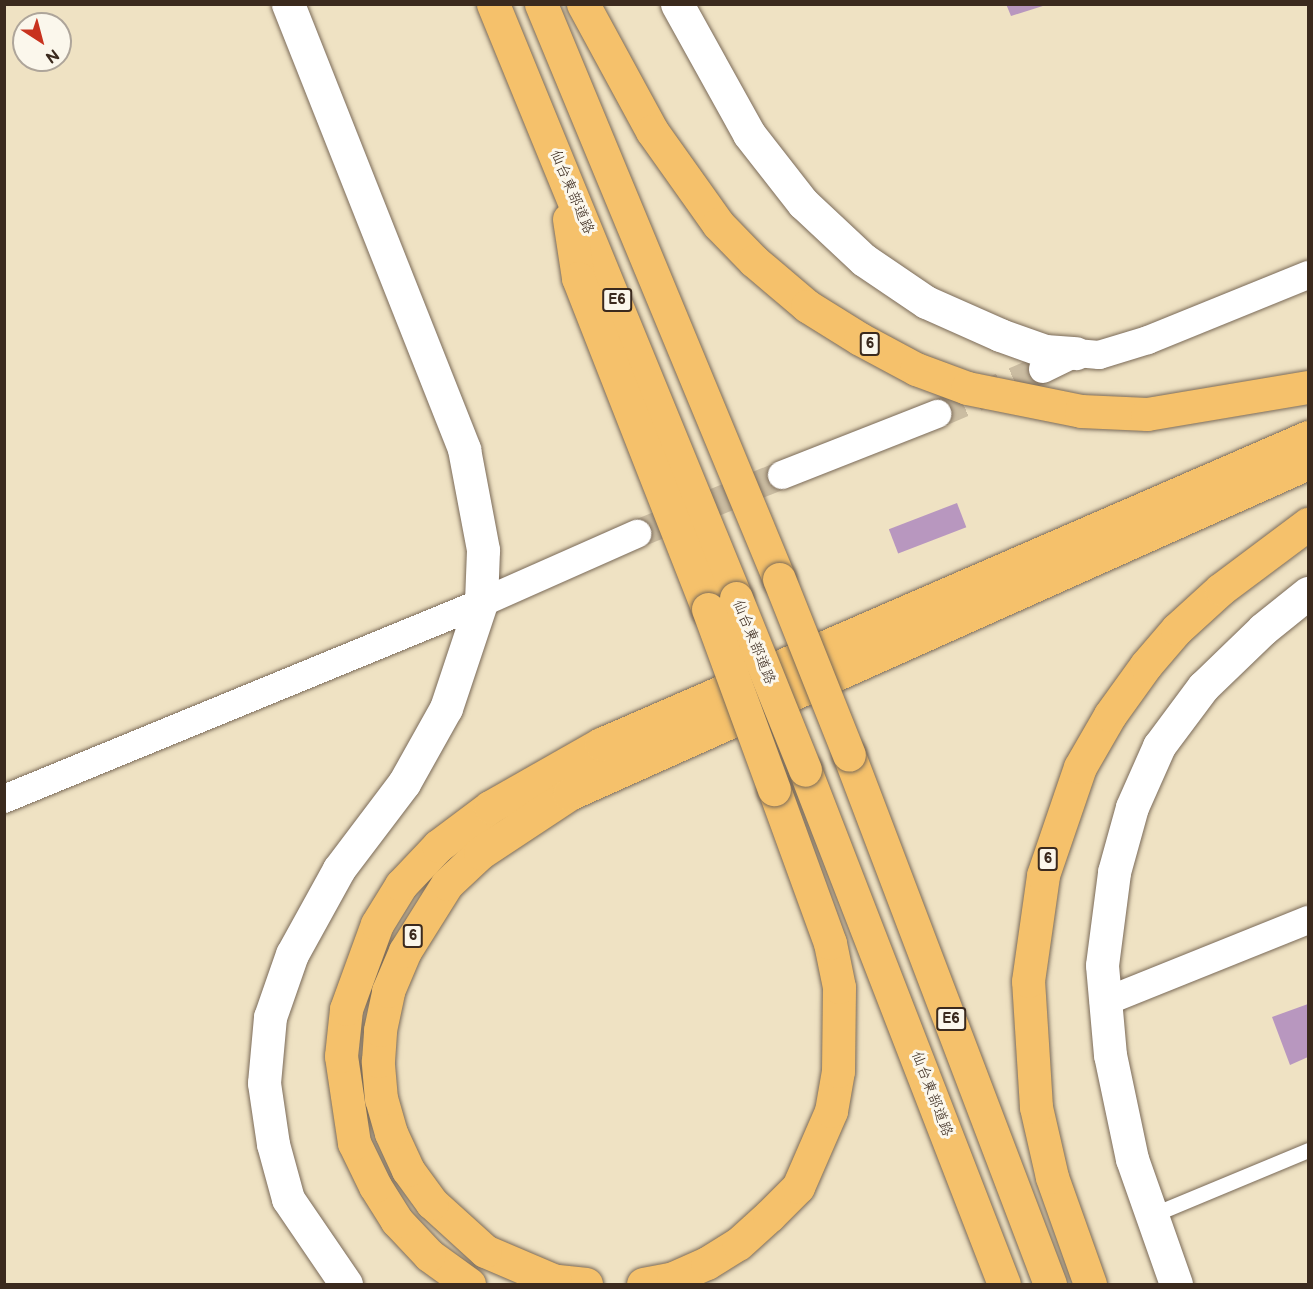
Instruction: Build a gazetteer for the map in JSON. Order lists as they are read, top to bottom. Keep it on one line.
{"streets":{"highway":["仙台東部道路","E6","6"]},"north":"bottom right"}
